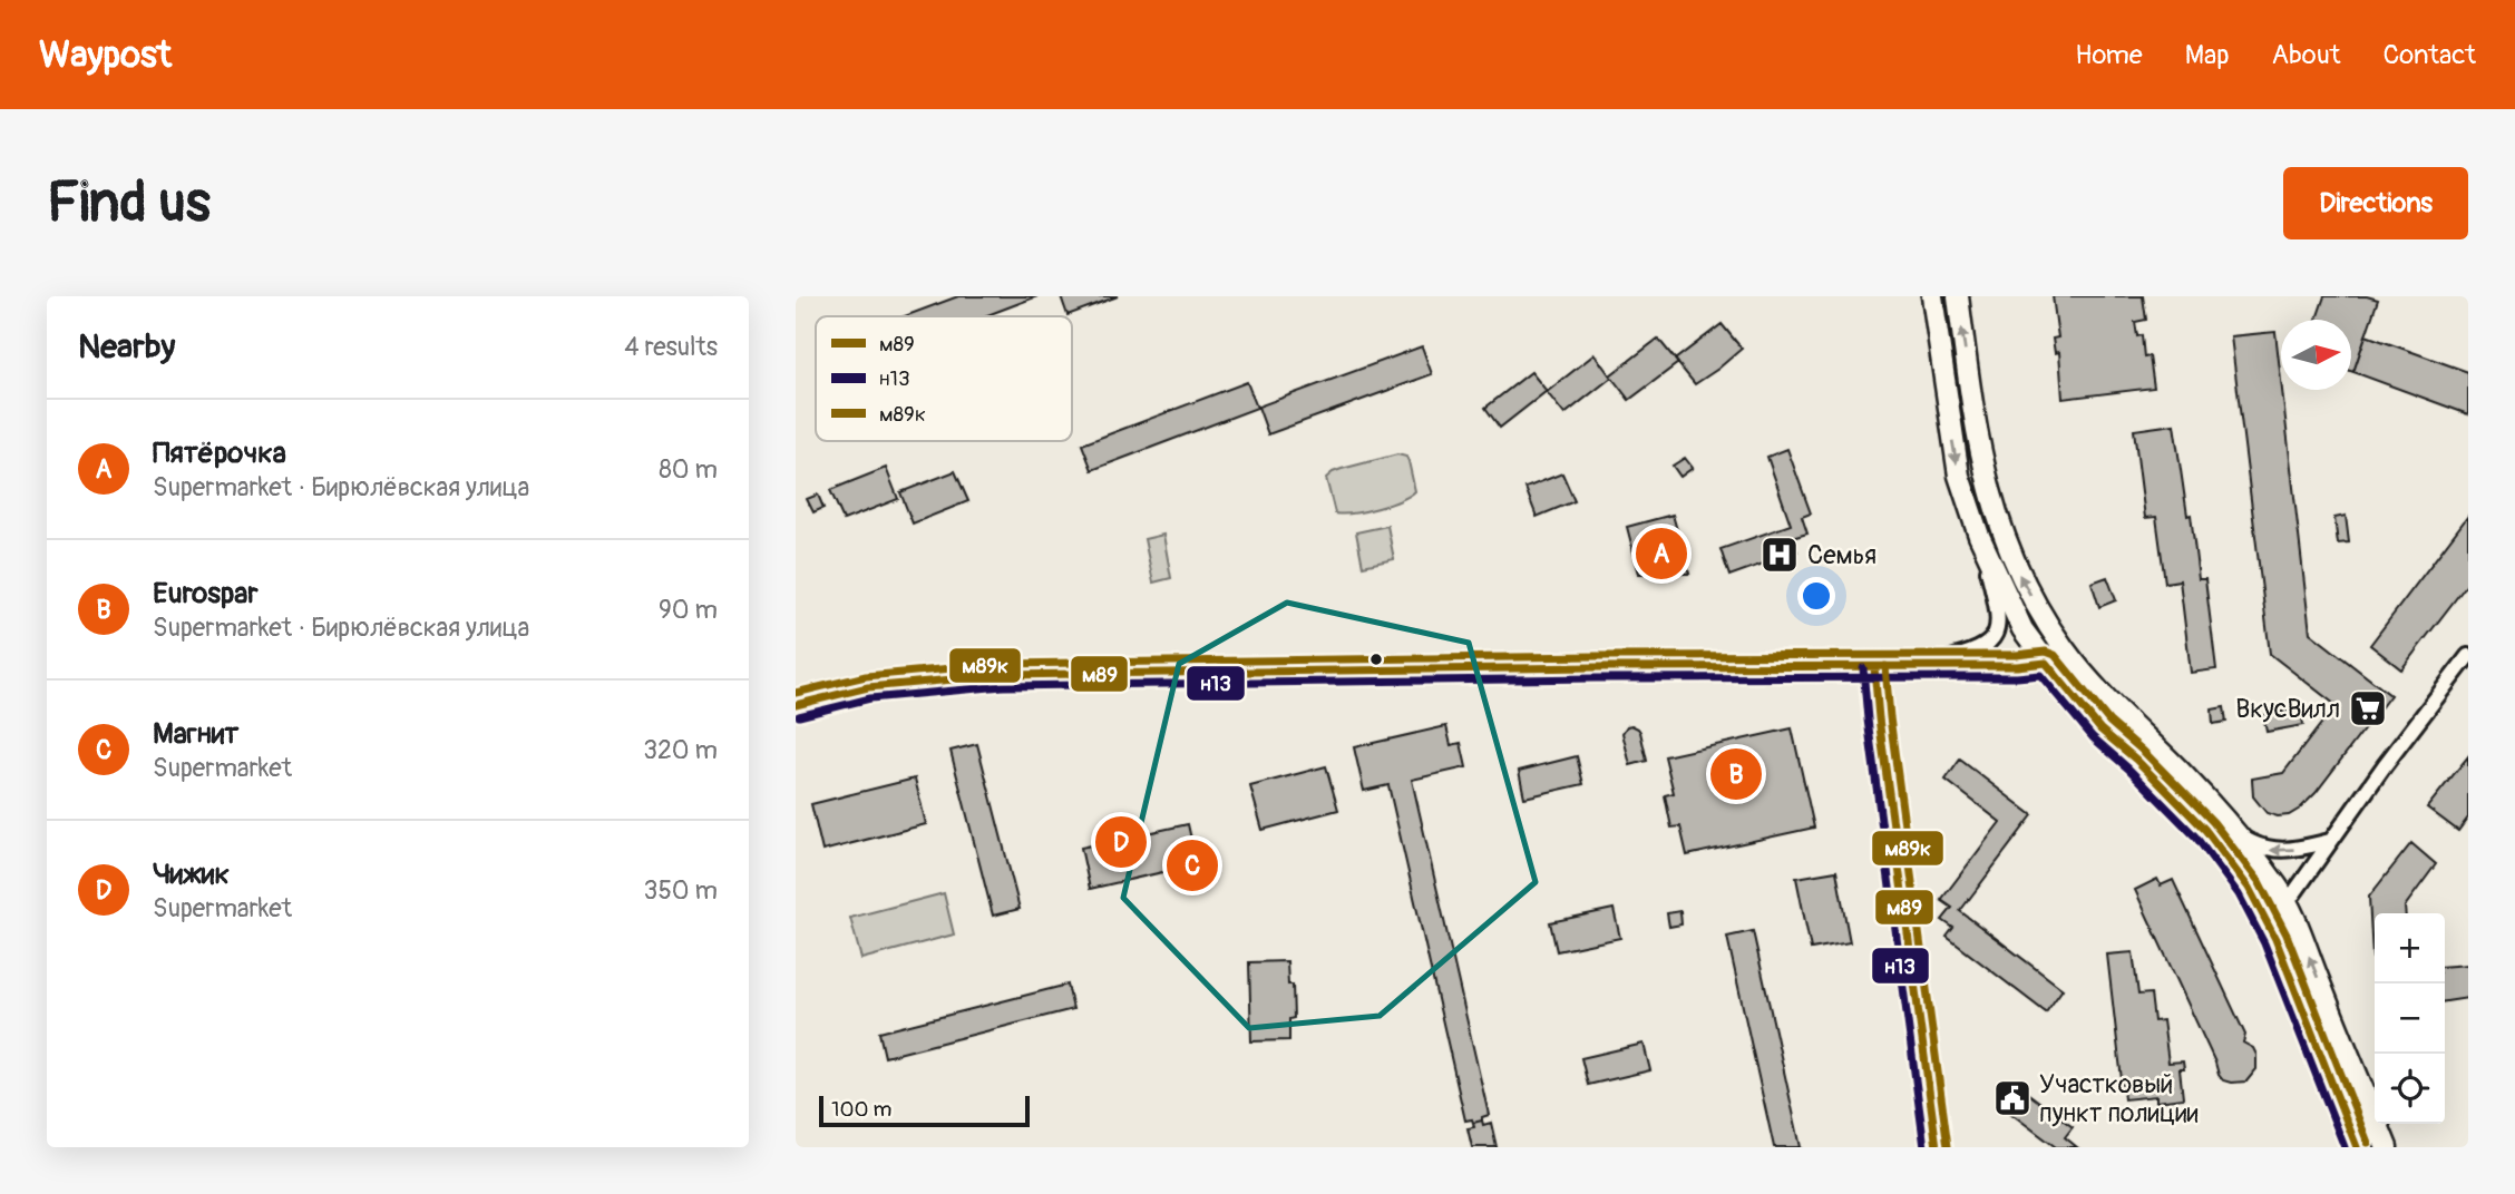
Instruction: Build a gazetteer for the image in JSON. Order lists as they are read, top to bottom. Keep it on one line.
{"places":{"hospital":["Семья"],"supermarket":["ВкусВилл"],"public building":["Участковый пункт полиции"]},"lines":["transit line м89к","transit line м89","transit line н13"],"legend":["м89","н13","м89к"],"scale_bar":"100 m","north":"right","page":{"header":"Waypost","nav":["Home","Map","About","Contact"],"buttons":"Directions","title":"Find us","heading":["Nearby","4 results"],"list":[{"mark":"A","name":"Пятёрочка","note":"Supermarket · Бирюлёвская улица","value":"80 m"},{"mark":"B","name":"Eurospar","note":"Supermarket · Бирюлёвская улица","value":"90 m"},{"mark":"C","name":"Магнит","note":"Supermarket","value":"320 m"},{"mark":"D","name":"Чижик","note":"Supermarket","value":"350 m"}],"pins":["A","B","D","C"],"map_buttons":["+","−"],"scale":"100 m"}}
